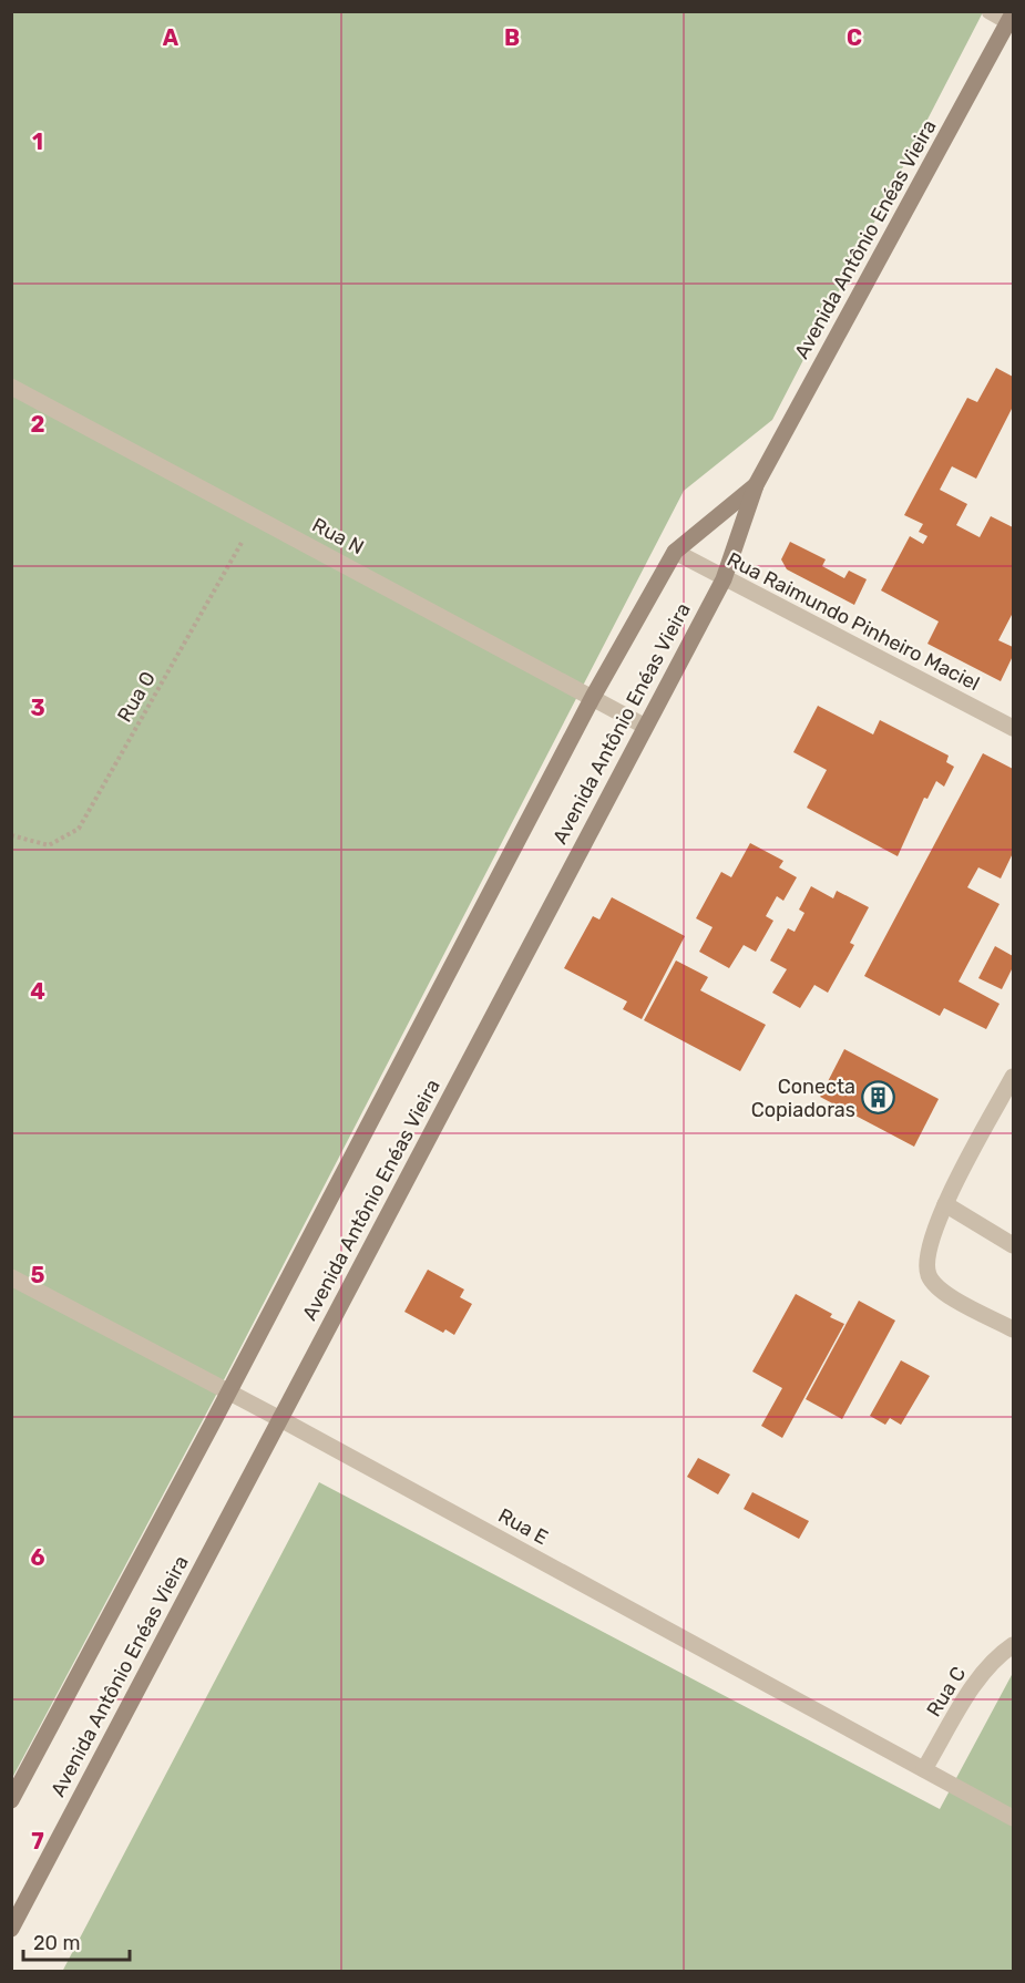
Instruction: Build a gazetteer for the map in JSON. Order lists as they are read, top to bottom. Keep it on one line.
{"streets":{"street":["Avenida Antônio Enéas Vieira","Rua N","Rua Raimundo Pinheiro Maciel","Rua E","Rua C"],"path":["Rua O"]},"crossings":[["Avenida Antônio Enéas Vieira","Rua N"],["Avenida Antônio Enéas Vieira","Rua Raimundo Pinheiro Maciel"],["Avenida Antônio Enéas Vieira","Rua E"],["Rua N","Rua O"],["Rua E","Rua C"]],"places":{"building":["Conecta Copiadoras"]},"scale_bar":"20 m","grid":{"columns":["A","B","C"],"rows":["1","2","3","4","5","6","7"]}}
